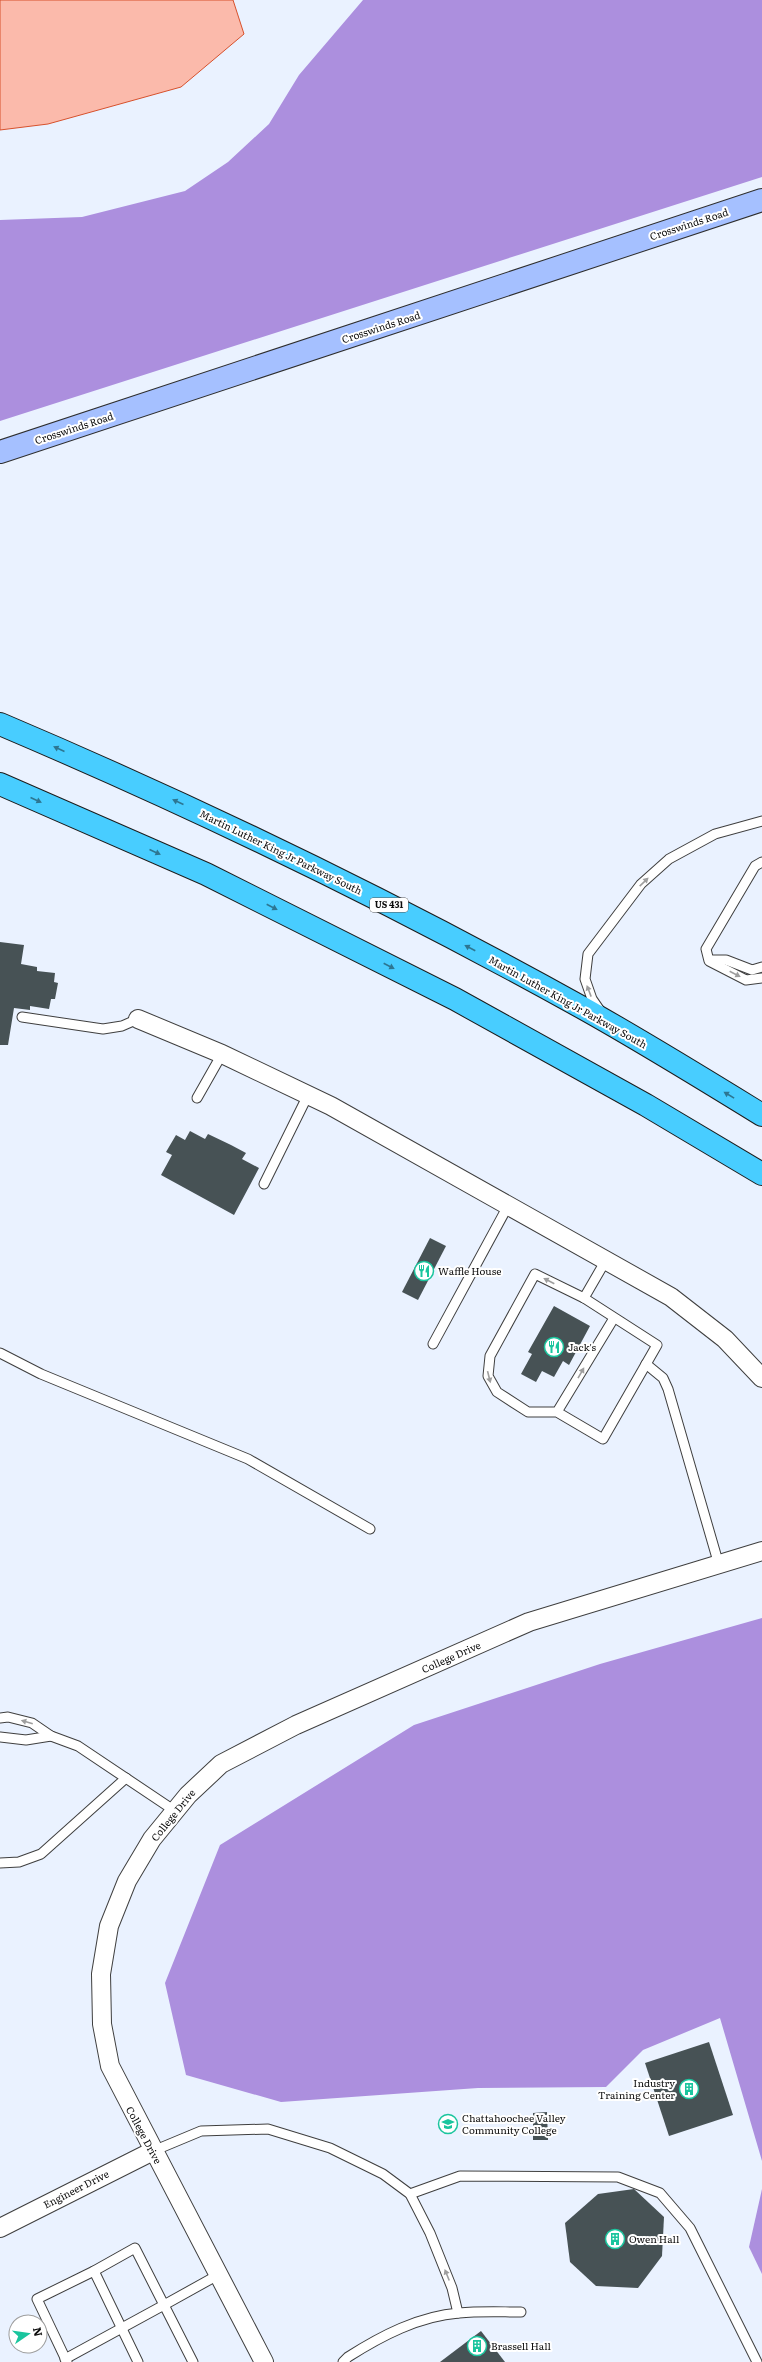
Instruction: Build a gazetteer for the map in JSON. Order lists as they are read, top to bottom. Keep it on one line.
{"streets":{"highway":["Martin Luther King Jr Parkway South","US 431"],"street":["Crosswinds Road","College Drive","Engineer Drive"]},"crossings":[["College Drive","Engineer Drive"]],"places":{"restaurant":["Waffle House","Jack's"],"building":["Industry Training Center","Owen Hall","Brassell Hall"],"school or university":["Chattahoochee Valley Community College"]},"north":"right"}
